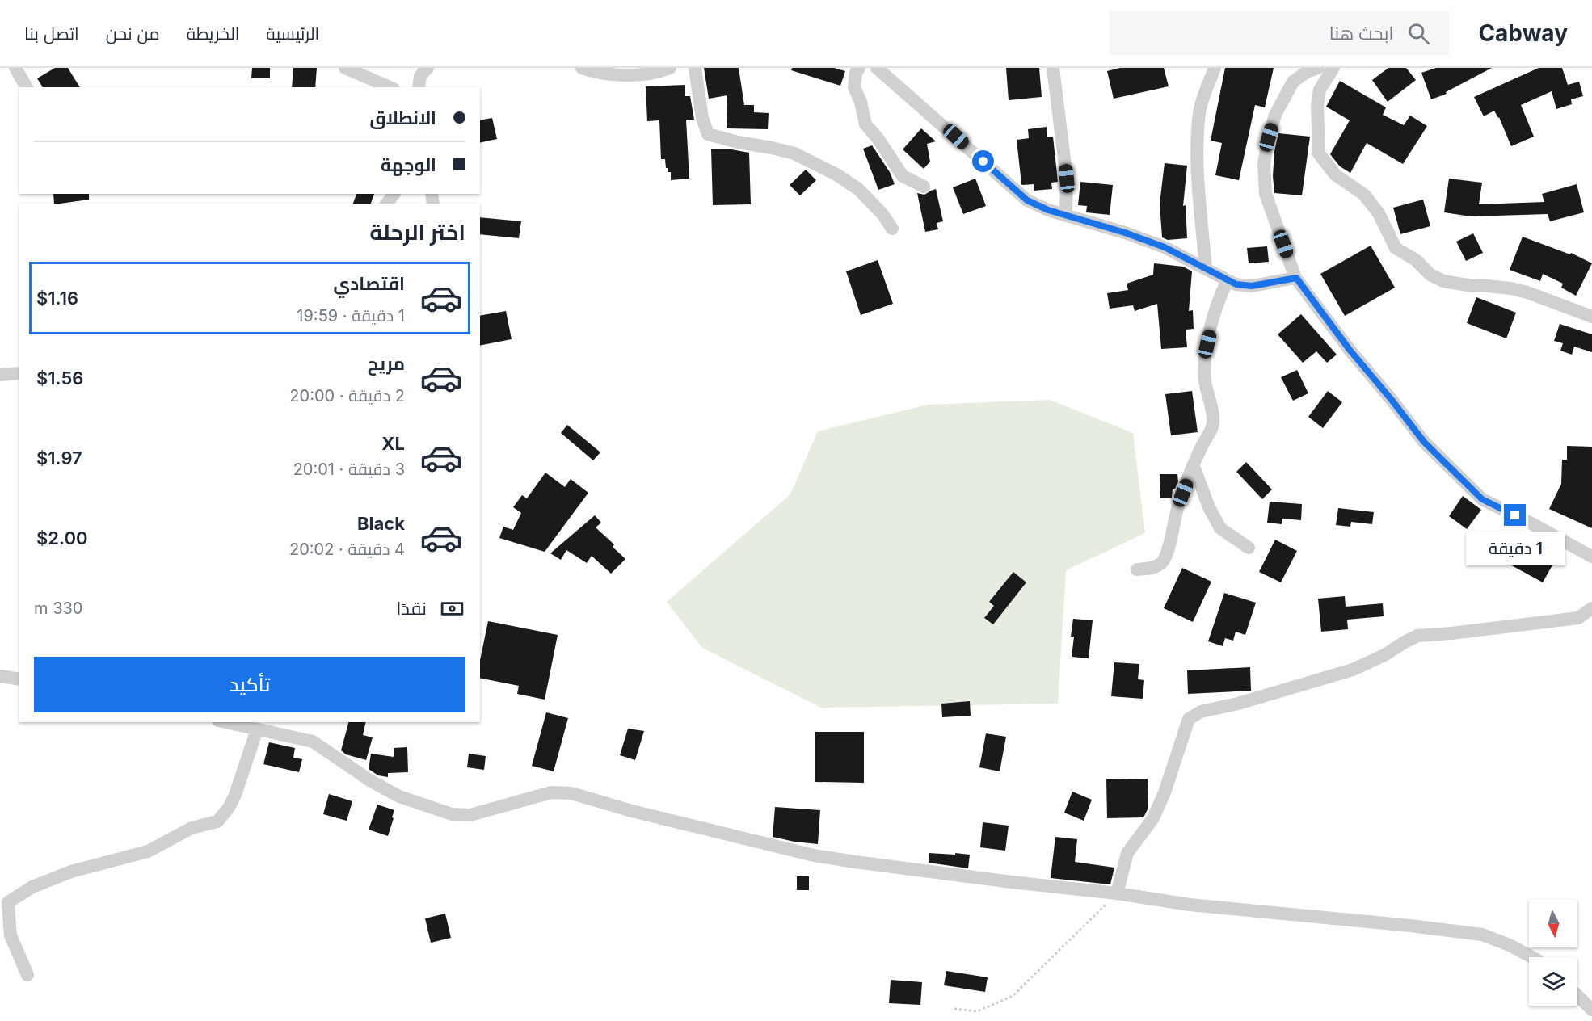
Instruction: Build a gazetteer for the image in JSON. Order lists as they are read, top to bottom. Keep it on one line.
{"north":"bottom","page":{"header":"Cabway","search":"ابحث هنا","nav":["الرئيسية","الخريطة","من نحن","اتصل بنا"],"banner":["الانطلاق","الوجهة"],"heading":"اختر الرحلة","list":[{"name":"اقتصادي","note":"1 دقيقة · 19:59","value":"$1.16"},{"name":"مريح","note":"2 دقيقة · 20:00","value":"$1.56"},{"name":"XL","note":"3 دقيقة · 20:01","value":"$1.97"},{"name":"Black","note":"4 دقيقة · 20:02","value":"$2.00"}],"bubble":"1 دقيقة","pay":["نقدًا","330 m"],"buttons":"تأكيد"}}
